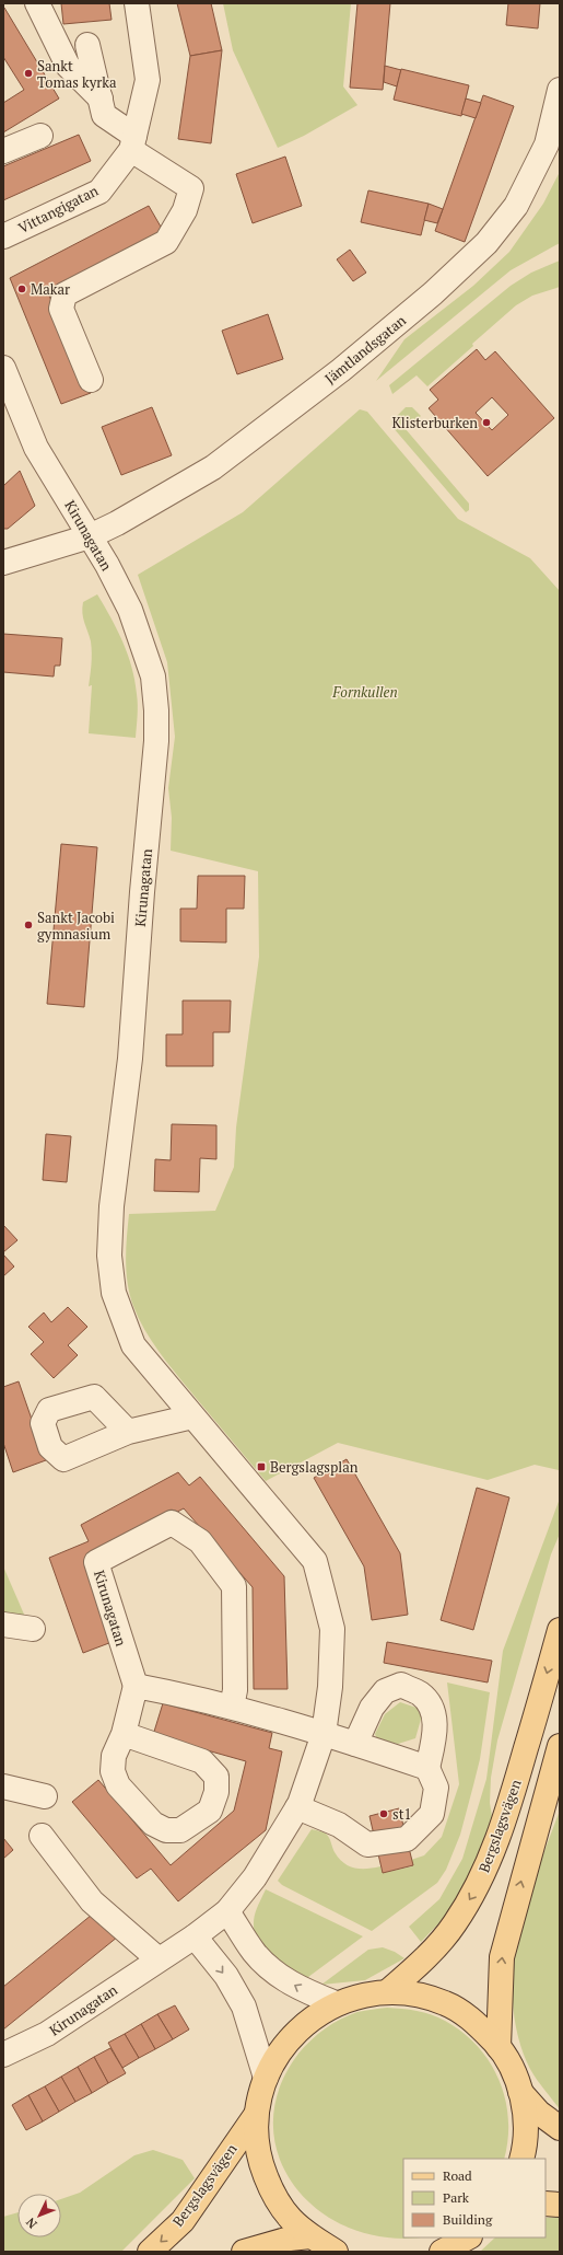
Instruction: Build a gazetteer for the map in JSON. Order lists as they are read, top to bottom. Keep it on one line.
{"streets":{"main road":["Bergslagsvägen"],"street":["Vittangigatan","Jämtlandsgatan","Kirunagatan"]},"crossings":[["Jämtlandsgatan","Kirunagatan"]],"parks":["Fornkullen"],"places":{"other":["Sankt Tomas kyrka","Makar","Klisterburken","Sankt Jacobi gymnasium","st1"],"transit":["Bergslagsplan"]},"legend":["Road","Park","Building"],"north":"bottom left"}
